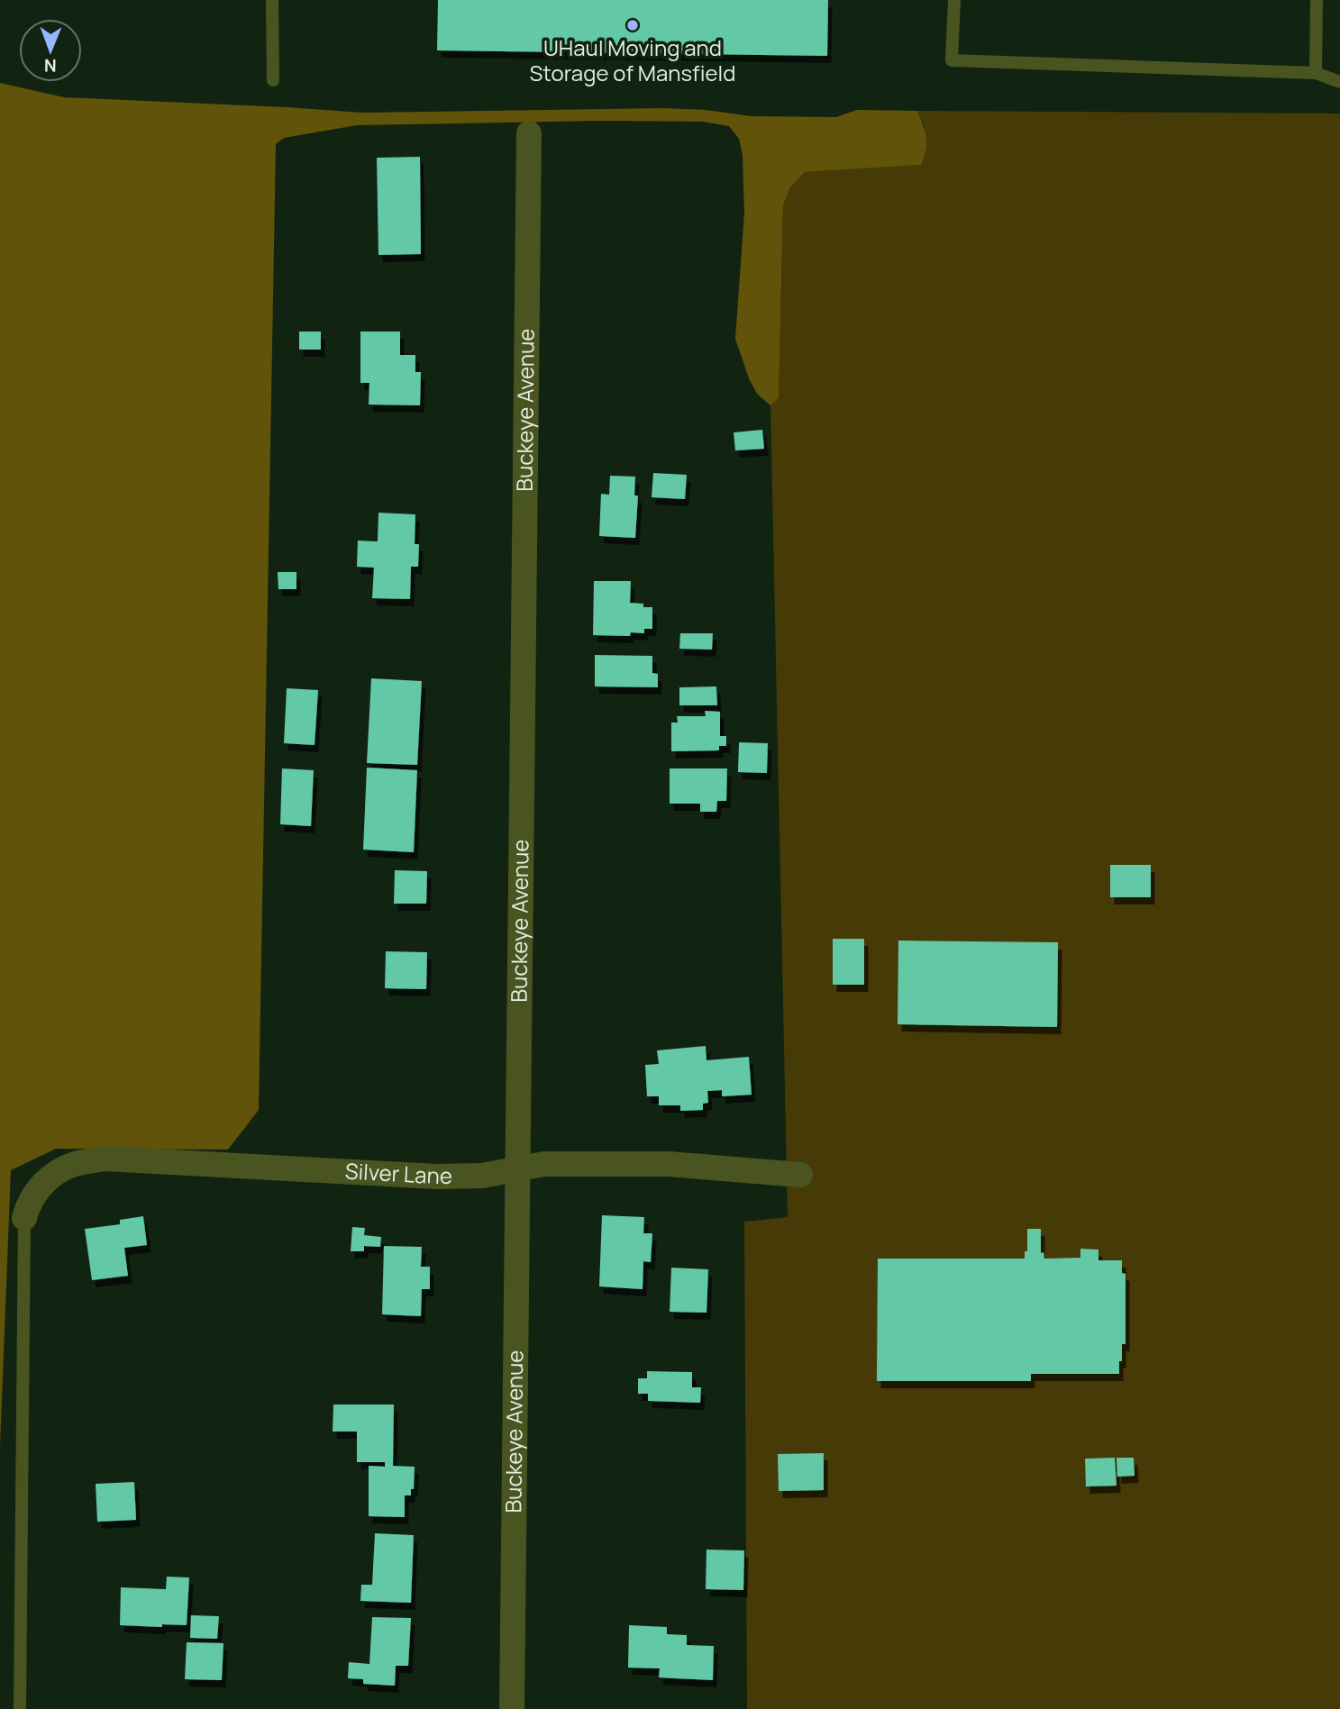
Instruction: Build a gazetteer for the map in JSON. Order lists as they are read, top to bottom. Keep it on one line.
{"streets":{"street":["Buckeye Avenue","Silver Lane"]},"crossings":[["Buckeye Avenue","Silver Lane"]],"places":["UHaul Moving and Storage of Mansfield"],"north":"bottom"}
